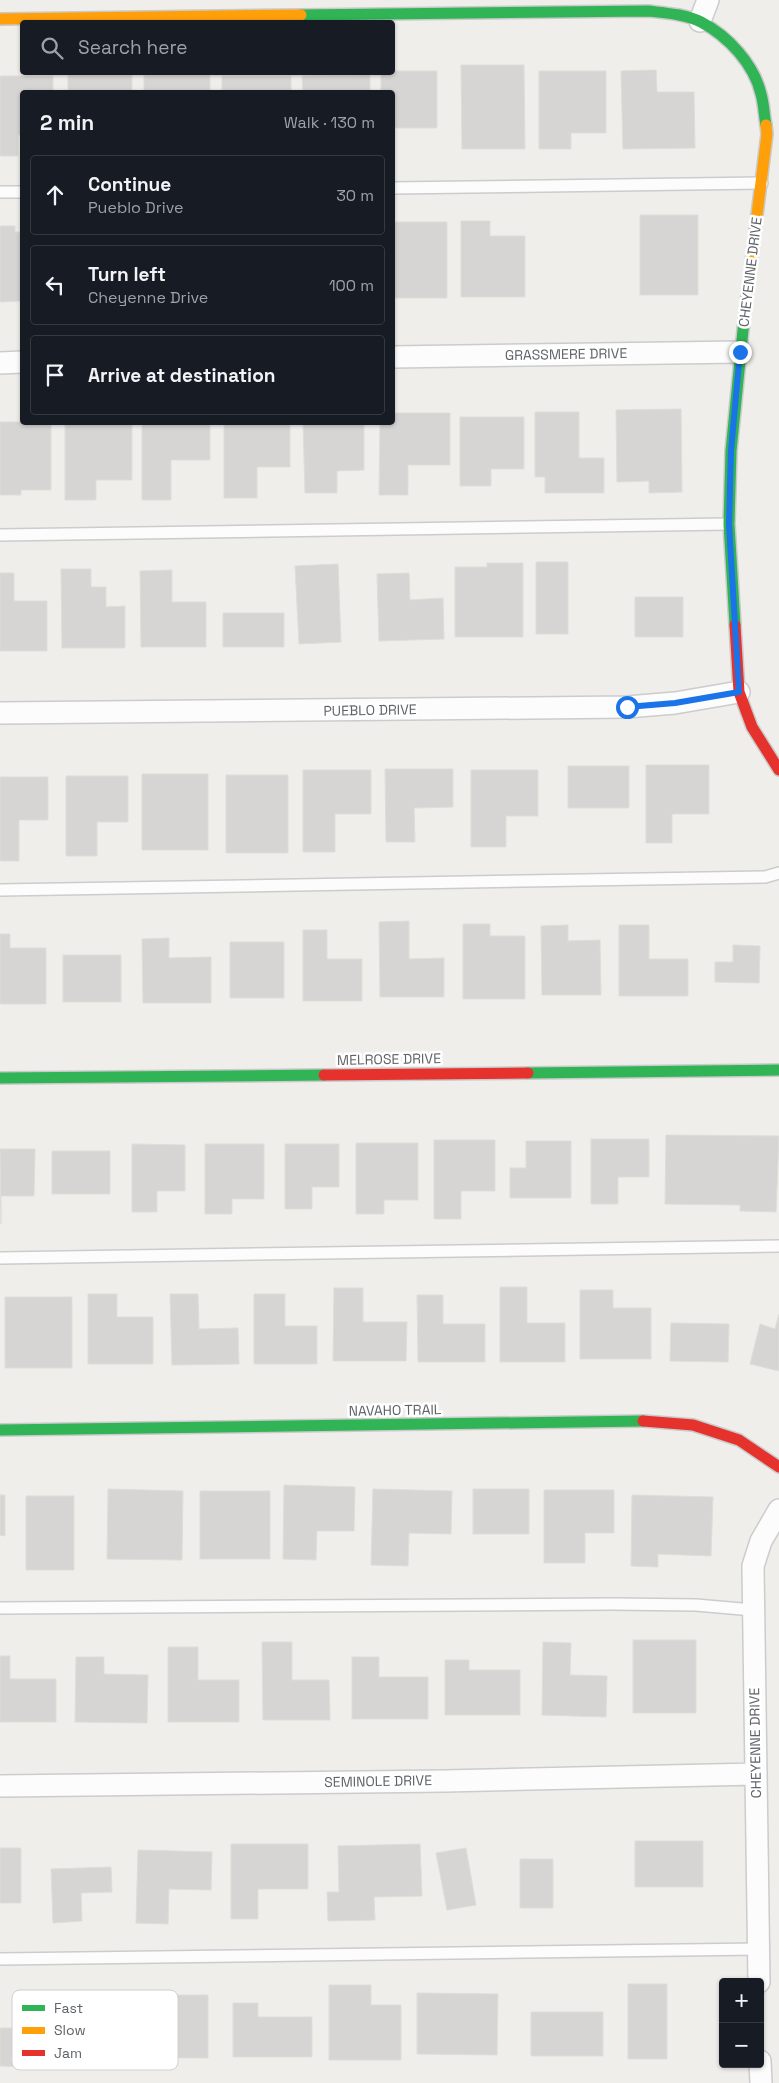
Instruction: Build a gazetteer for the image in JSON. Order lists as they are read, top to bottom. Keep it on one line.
{"streets":{"street":["CHEYENNE DRIVE","GRASSMERE DRIVE","PUEBLO DRIVE","MELROSE DRIVE","NAVAHO TRAIL","SEMINOLE DRIVE"]},"crossings":[["CHEYENNE DRIVE","GRASSMERE DRIVE"],["CHEYENNE DRIVE","PUEBLO DRIVE"],["CHEYENNE DRIVE","SEMINOLE DRIVE"]],"legend":["Fast","Slow","Jam"],"page":{"search":"Search here","heading":["2 min","Walk · 130 m"],"list":[["Continue","Pueblo Drive","30 m"],["Turn left","Cheyenne Drive","100 m"],"Arrive at destination"],"map_buttons":["+","−"]}}
